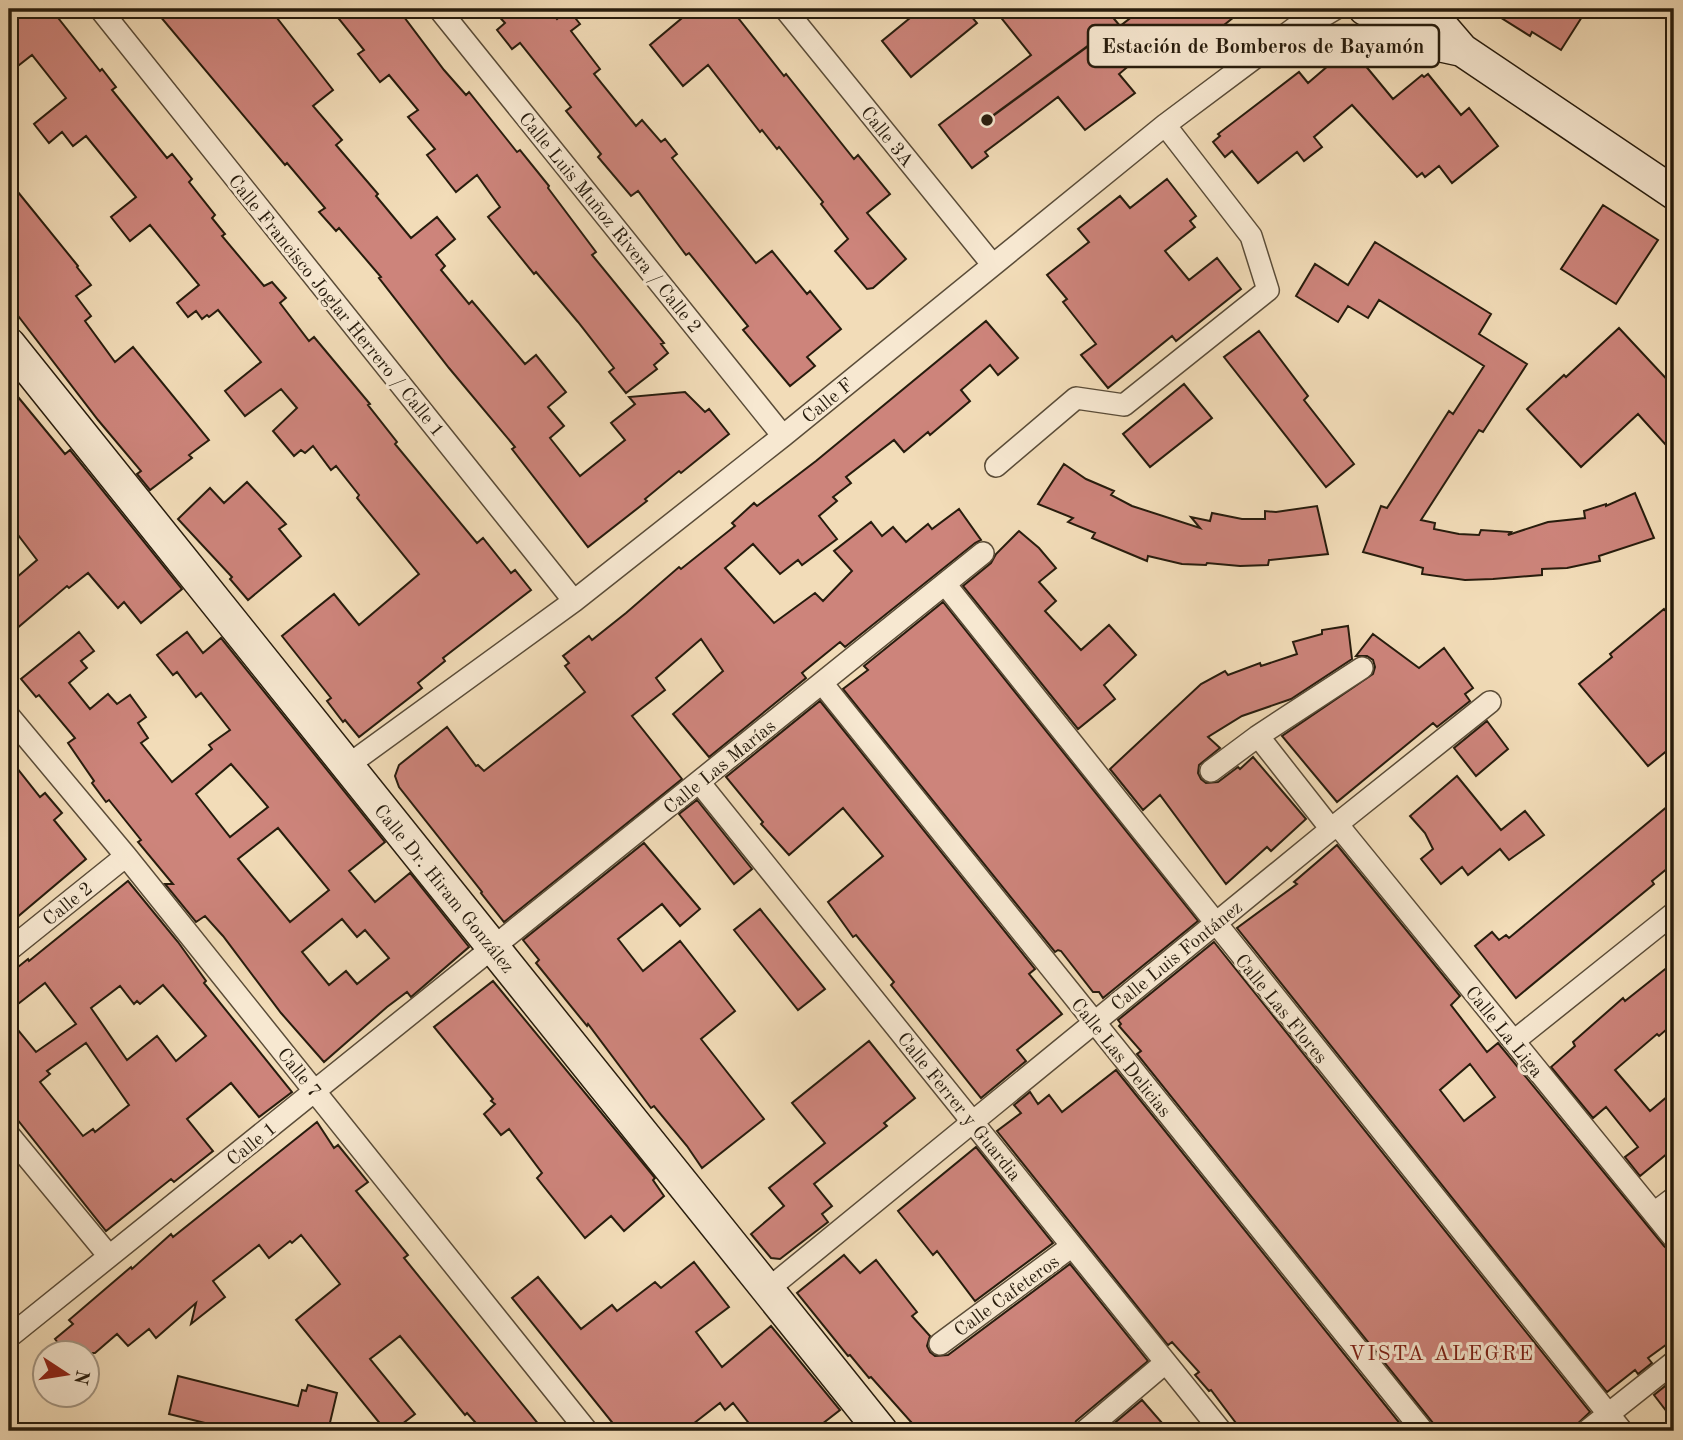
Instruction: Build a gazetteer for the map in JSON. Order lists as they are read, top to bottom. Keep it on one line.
{"streets":{"street":["Calle 3A","Calle Luis Muñoz Rivera / Calle 2","Calle Francisco Joglar Herrero / Calle 1","Calle F","Calle Las Marías","Calle Dr. Hiram González","Calle 2","Calle Luis Fontánez","Calle Las Flores","Calle La Liga","Calle Las Delicias","Calle 7","Calle Ferrer y Guardia","Calle 1","Calle Cafeteros"]},"crossings":[["Calle 3A","Calle F"],["Calle Luis Muñoz Rivera / Calle 2","Calle F"],["Calle Francisco Joglar Herrero / Calle 1","Calle F"],["Calle F","Calle Dr. Hiram González"],["Calle Las Marías","Calle Dr. Hiram González"],["Calle Las Marías","Calle Las Flores"],["Calle Las Marías","Calle Las Delicias"],["Calle Las Marías","Calle Ferrer y Guardia"],["Calle Las Marías","Calle 1"],["Calle Dr. Hiram González","Calle Luis Fontánez"],["Calle Dr. Hiram González","Calle 1"],["Calle 2","Calle 7"],["Calle Luis Fontánez","Calle Las Flores"],["Calle Luis Fontánez","Calle La Liga"],["Calle Luis Fontánez","Calle Las Delicias"],["Calle Luis Fontánez","Calle Ferrer y Guardia"],["Calle 7","Calle 1"],["Calle Ferrer y Guardia","Calle Cafeteros"]],"districts":["VISTA ALEGRE"],"places":["Estación de Bomberos de Bayamón"],"north":"right"}
